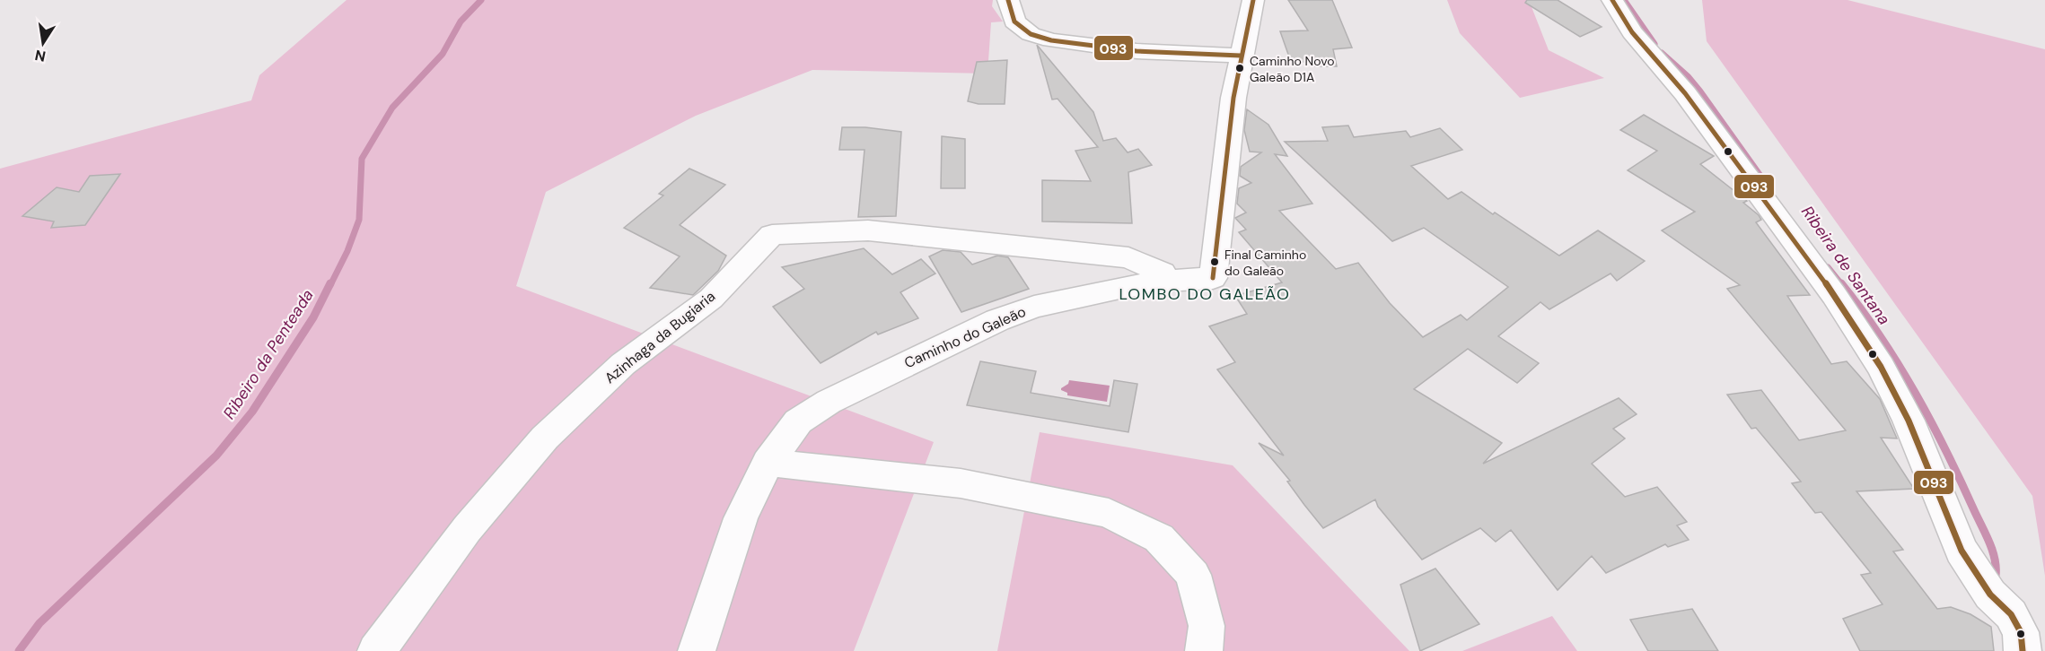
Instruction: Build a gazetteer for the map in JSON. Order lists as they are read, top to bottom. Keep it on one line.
{"streets":{"street":["Azinhaga da Bugiaria","Caminho do Galeão"]},"crossings":[["Azinhaga da Bugiaria","Caminho do Galeão"]],"districts":["LOMBO DO GALEÃO"],"water":["Ribeira de Santana","Ribeiro da Penteada"],"places":["Caminho Novo Galeão D1A","Final Caminho do Galeão"],"lines":["transit line 093"],"north":"bottom"}
